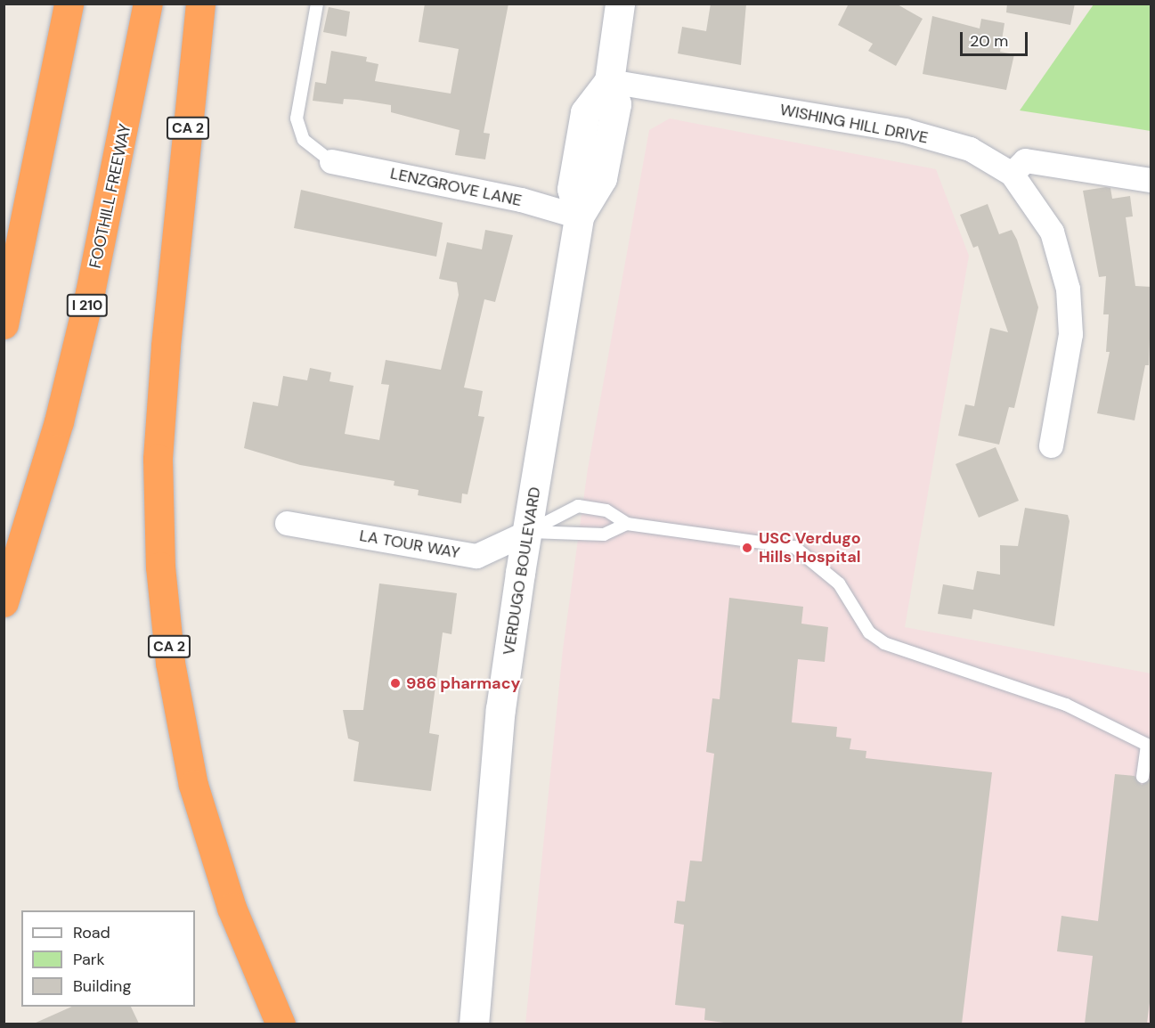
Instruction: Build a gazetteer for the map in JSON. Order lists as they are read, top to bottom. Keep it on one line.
{"streets":{"highway":["CA 2","FOOTHILL FREEWAY","I 210"],"main road":["VERDUGO BOULEVARD"],"street":["WISHING HILL DRIVE","LENZGROVE LANE","LA TOUR WAY"]},"crossings":[["WISHING HILL DRIVE","VERDUGO BOULEVARD"],["LENZGROVE LANE","VERDUGO BOULEVARD"],["LA TOUR WAY","VERDUGO BOULEVARD"]],"places":["USC Verdugo Hills Hospital","986 pharmacy"],"legend":["Road","Park","Building"],"scale_bar":"20 m"}
